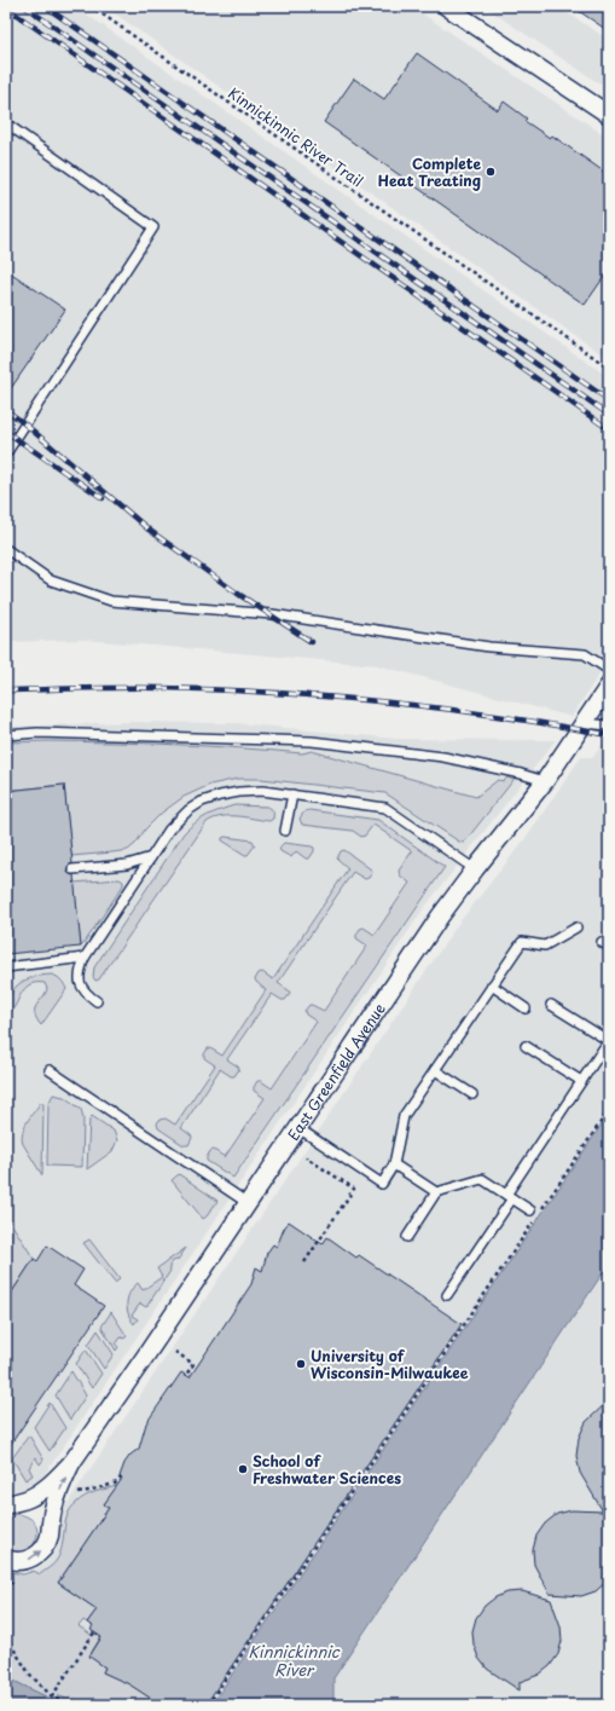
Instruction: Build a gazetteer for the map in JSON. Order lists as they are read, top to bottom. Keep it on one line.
{"streets":{"street":["East Greenfield Avenue"],"path":["Kinnickinnic River Trail"]},"water":["Kinnickinnic River"],"places":["Complete Heat Treating","University of Wisconsin-Milwaukee","School of Freshwater Sciences"]}
